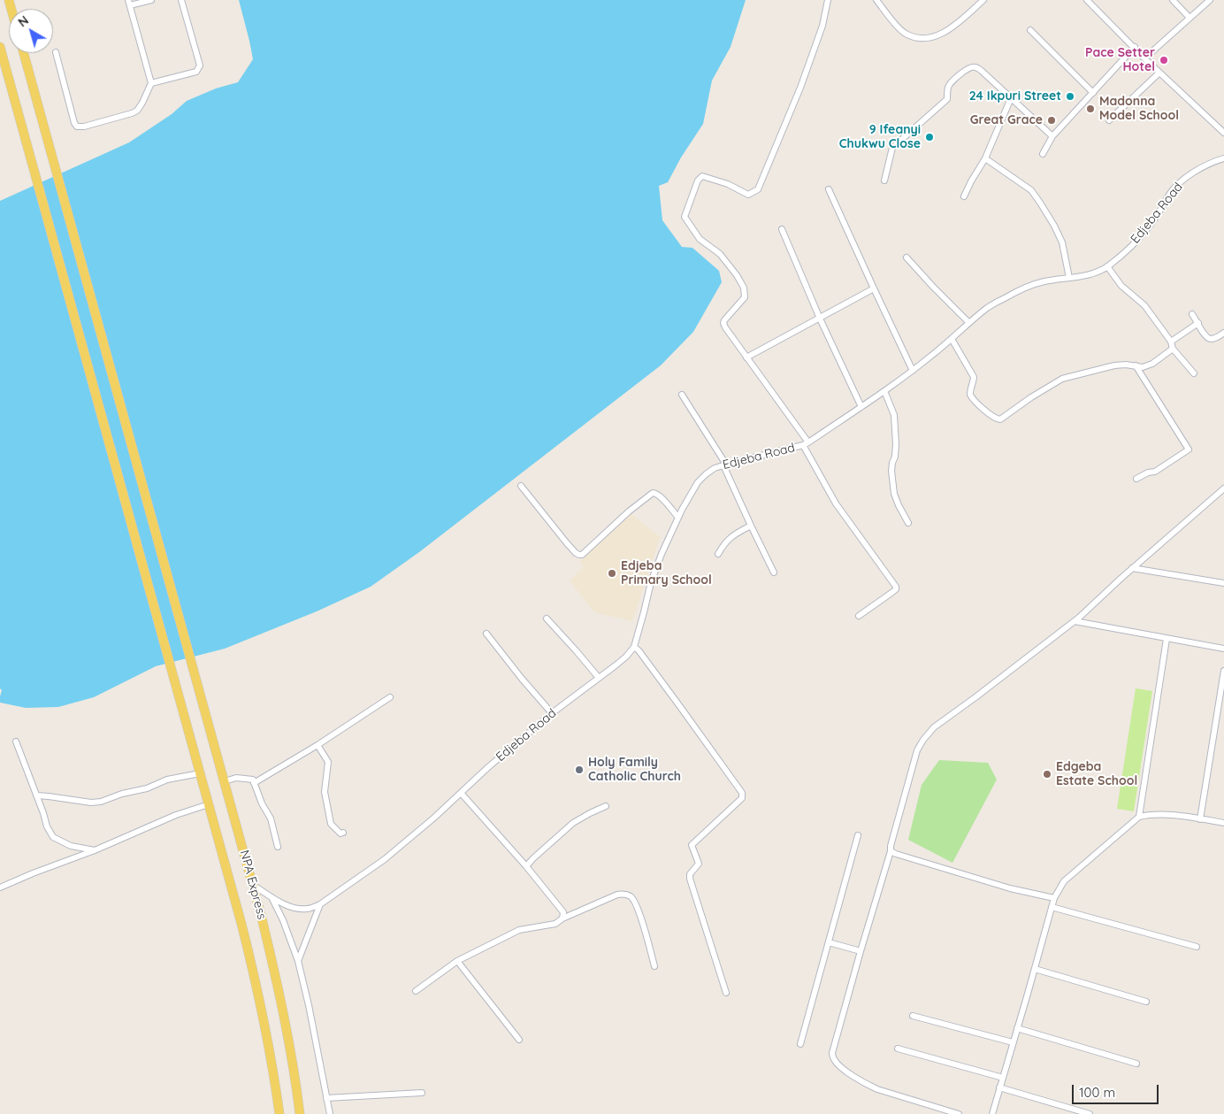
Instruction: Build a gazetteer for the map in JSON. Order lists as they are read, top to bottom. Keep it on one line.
{"streets":{"main road":["NPA Express"],"street":["Edjeba Road"]},"crossings":[["Edjeba Road","NPA Express"]],"places":["Pace Setter Hotel","24 Ikpuri Street","Madonna Model School","Great Grace","9 Ifeanyi Chukwu Close","Edjeba Primary School","Holy Family Catholic Church","Edgeba Estate School"],"scale_bar":"100 m","north":"top left"}
